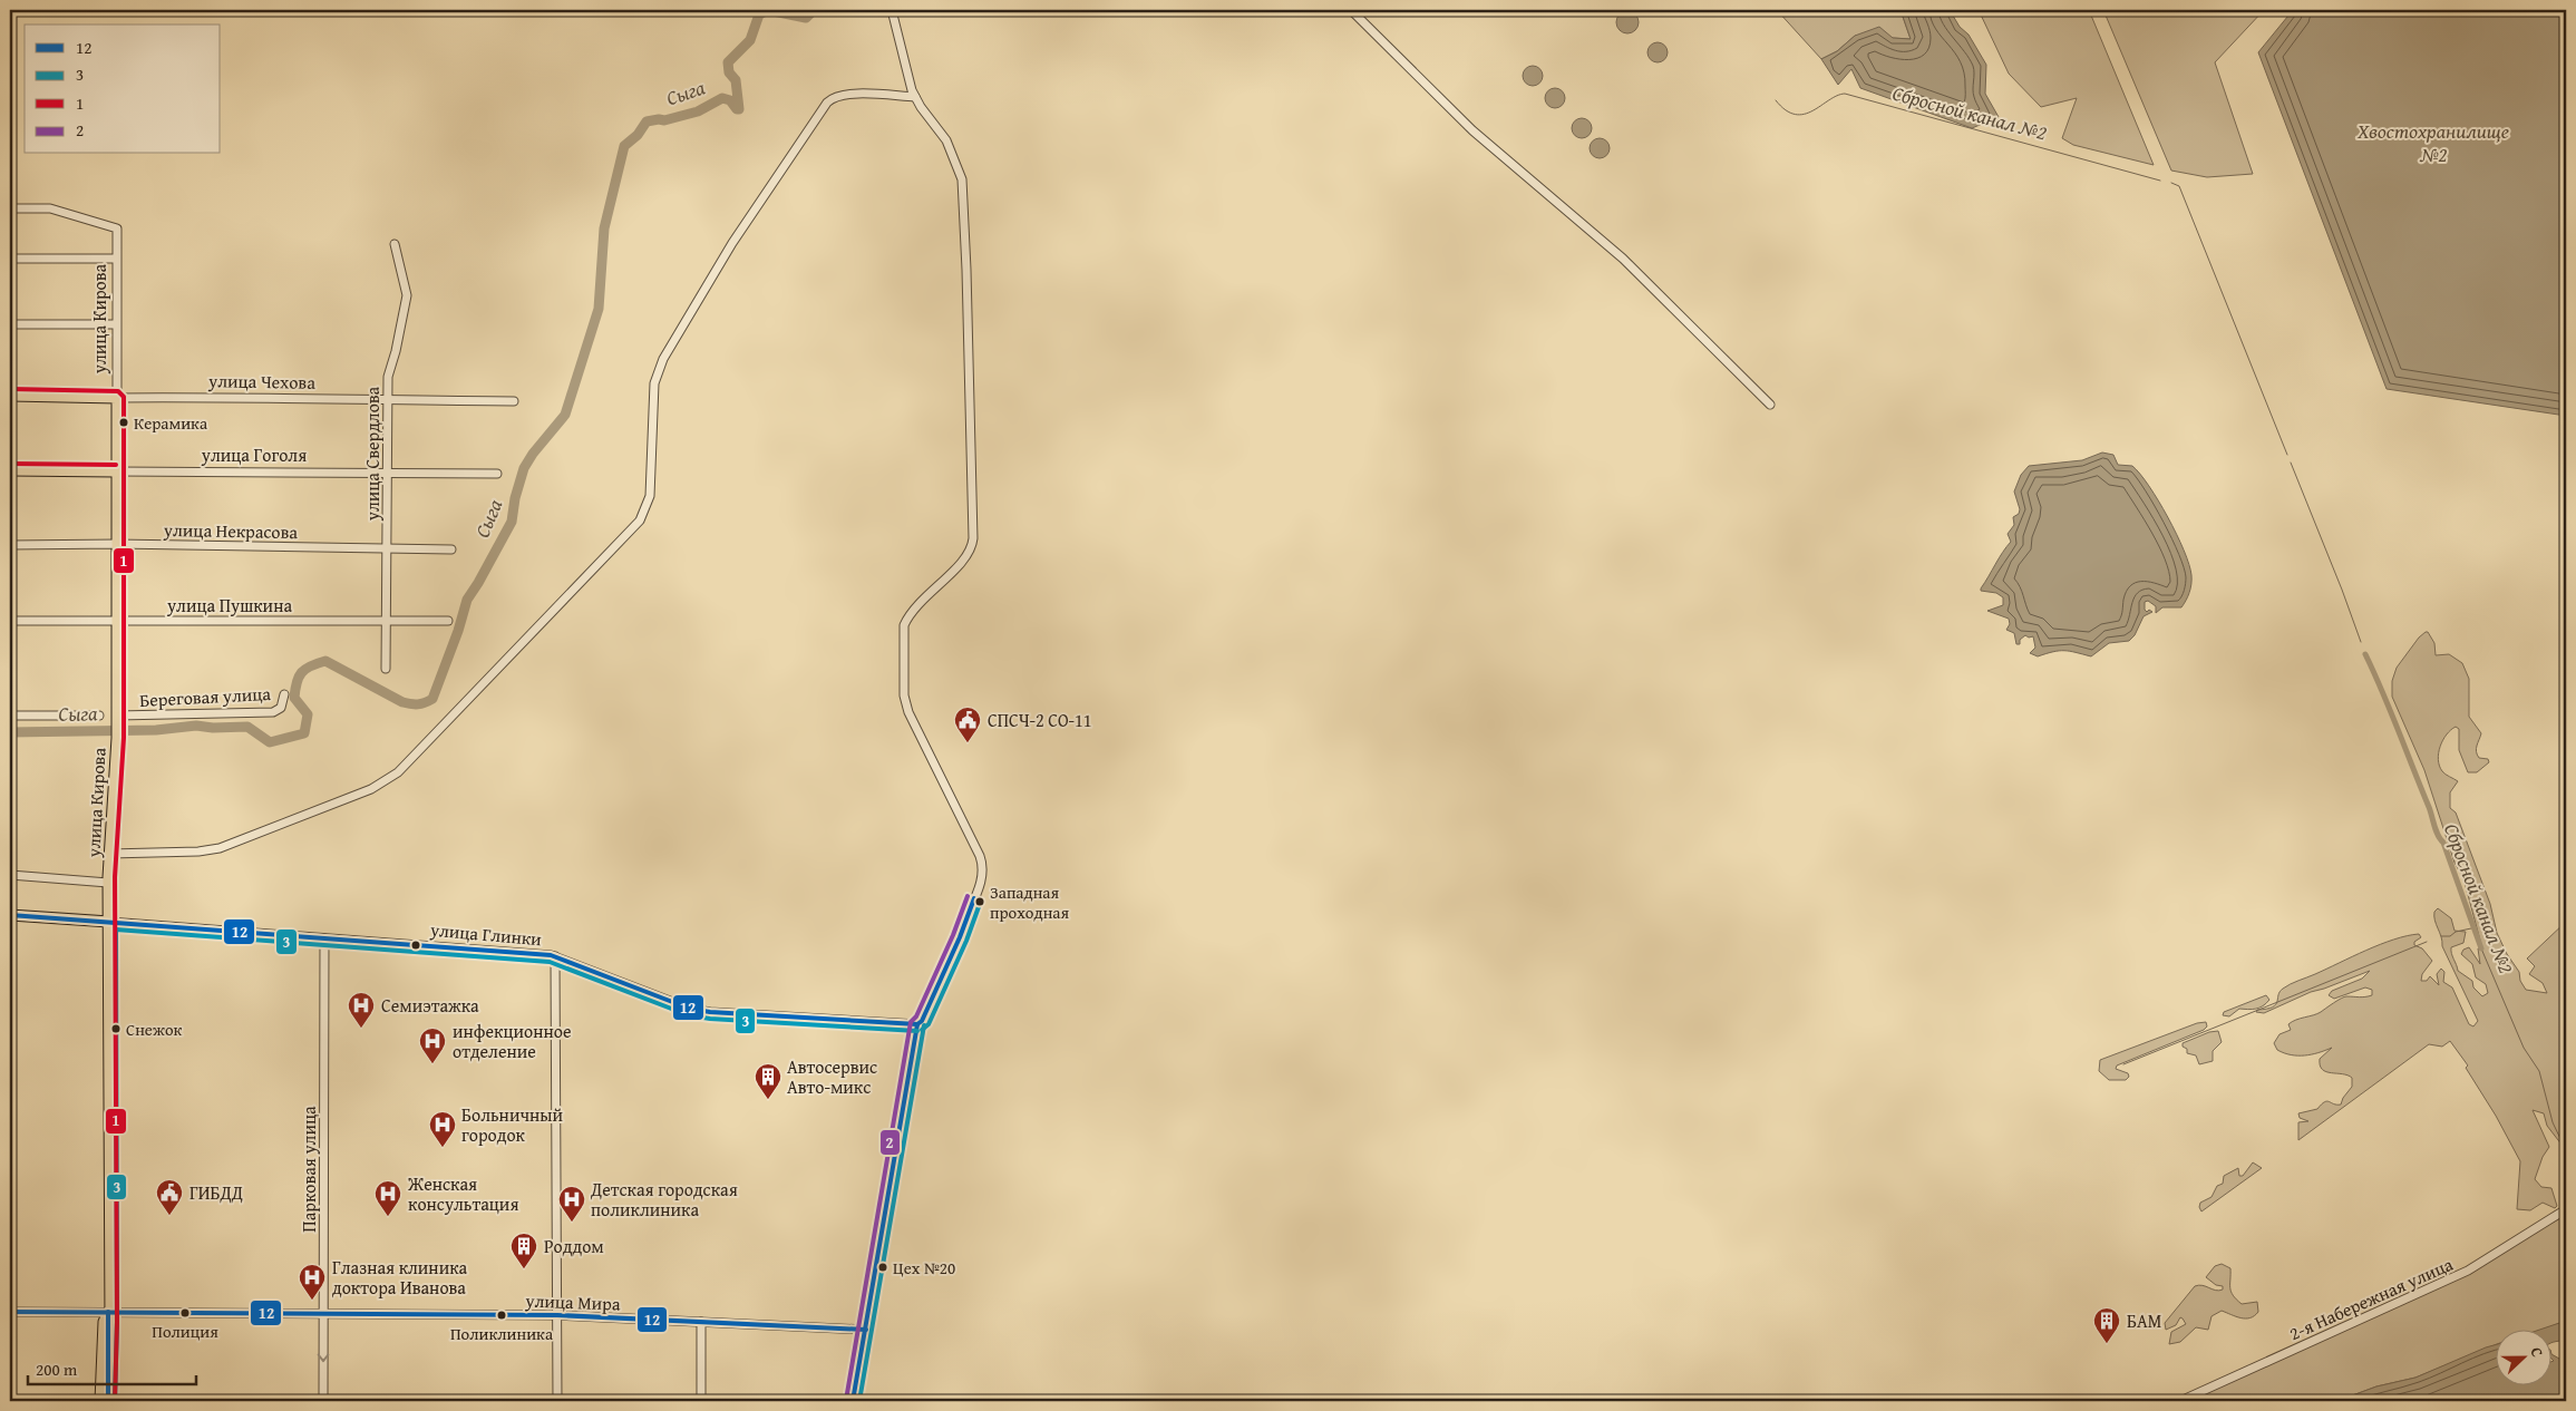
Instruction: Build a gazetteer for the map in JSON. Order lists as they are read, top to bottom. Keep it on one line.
{"streets":{"main road":["улица Кирова","улица Чехова","улица Гоголя","улица Глинки"],"street":["улица Свердлова","улица Некрасова","улица Пушкина","Береговая улица","Парковая улица","2-я Набережная улица","улица Мира"]},"crossings":[["улица Кирова","улица Чехова"],["улица Кирова","улица Гоголя"],["улица Кирова","улица Некрасова"],["улица Кирова","улица Пушкина"],["улица Кирова","Береговая улица"],["улица Кирова","улица Глинки"],["улица Кирова","улица Мира"],["улица Чехова","улица Свердлова"],["улица Свердлова","улица Гоголя"],["улица Свердлова","улица Некрасова"],["улица Свердлова","улица Пушкина"],["улица Глинки","Парковая улица"],["Парковая улица","улица Мира"]],"water":["Сыга","Сбросной канал №2","Хвостохранилище №2"],"places":{"other":["Керамика","Западная проходная","Снежок","Цех №20","Полиция","Поликлиника"],"public building":["СПСЧ-2 СО-11","ГИБДД"],"hospital":["Семиэтажка","инфекционное отделение","Больничный городок","Женская консультация","Детская городская поликлиника","Глазная клиника доктора Иванова"],"building":["Автосервис Авто-микс","Роддом","БАМ"]},"lines":["transit line 1","transit line 2","transit line 12","transit line 3"],"legend":["12","3","1","2"],"scale_bar":"200 m","north":"right"}
